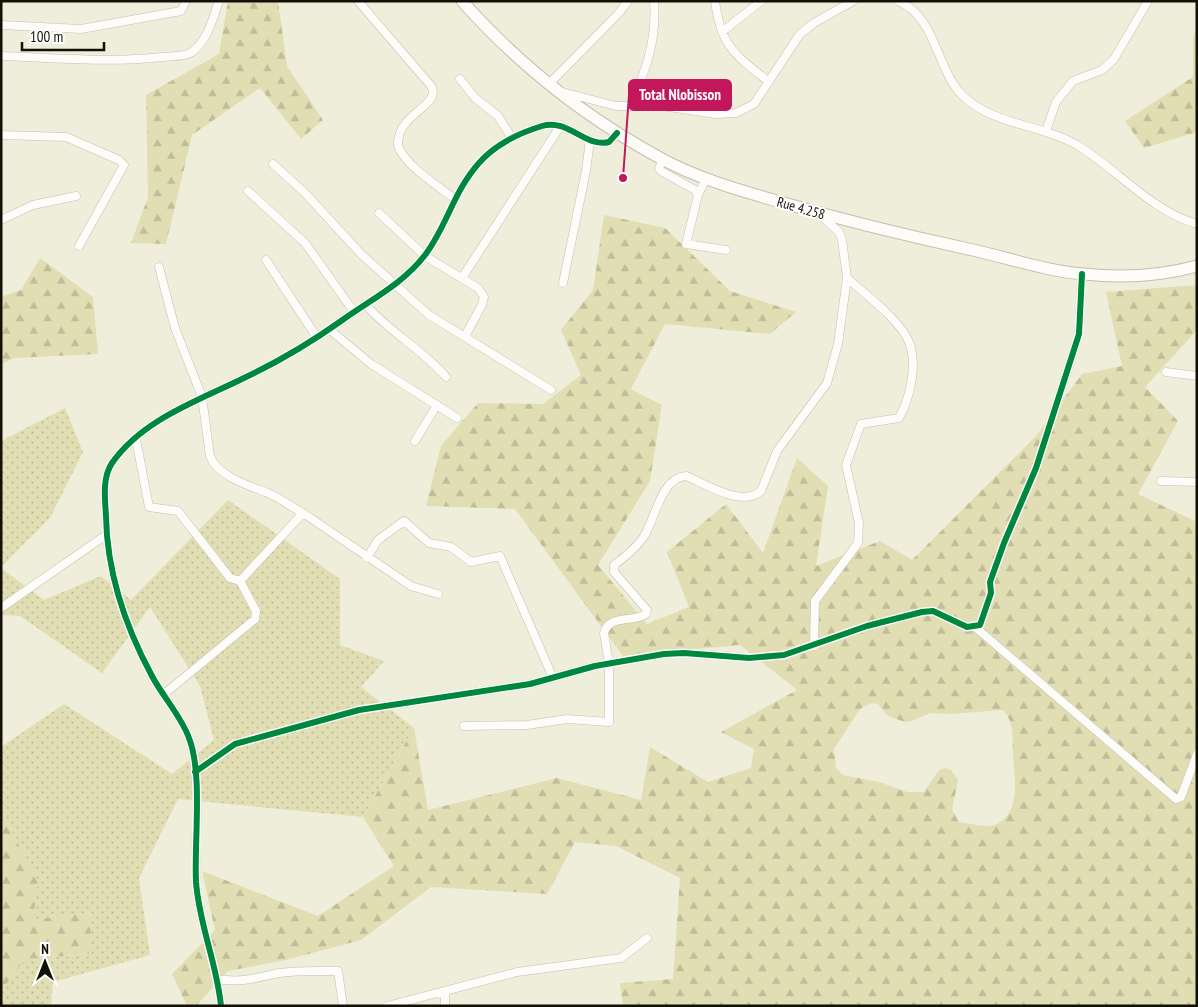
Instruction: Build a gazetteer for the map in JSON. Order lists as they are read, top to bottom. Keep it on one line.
{"streets":{"highway":["Rue 4.258"]},"places":["Total Nlobisson"],"scale_bar":"100 m","north":"top"}
